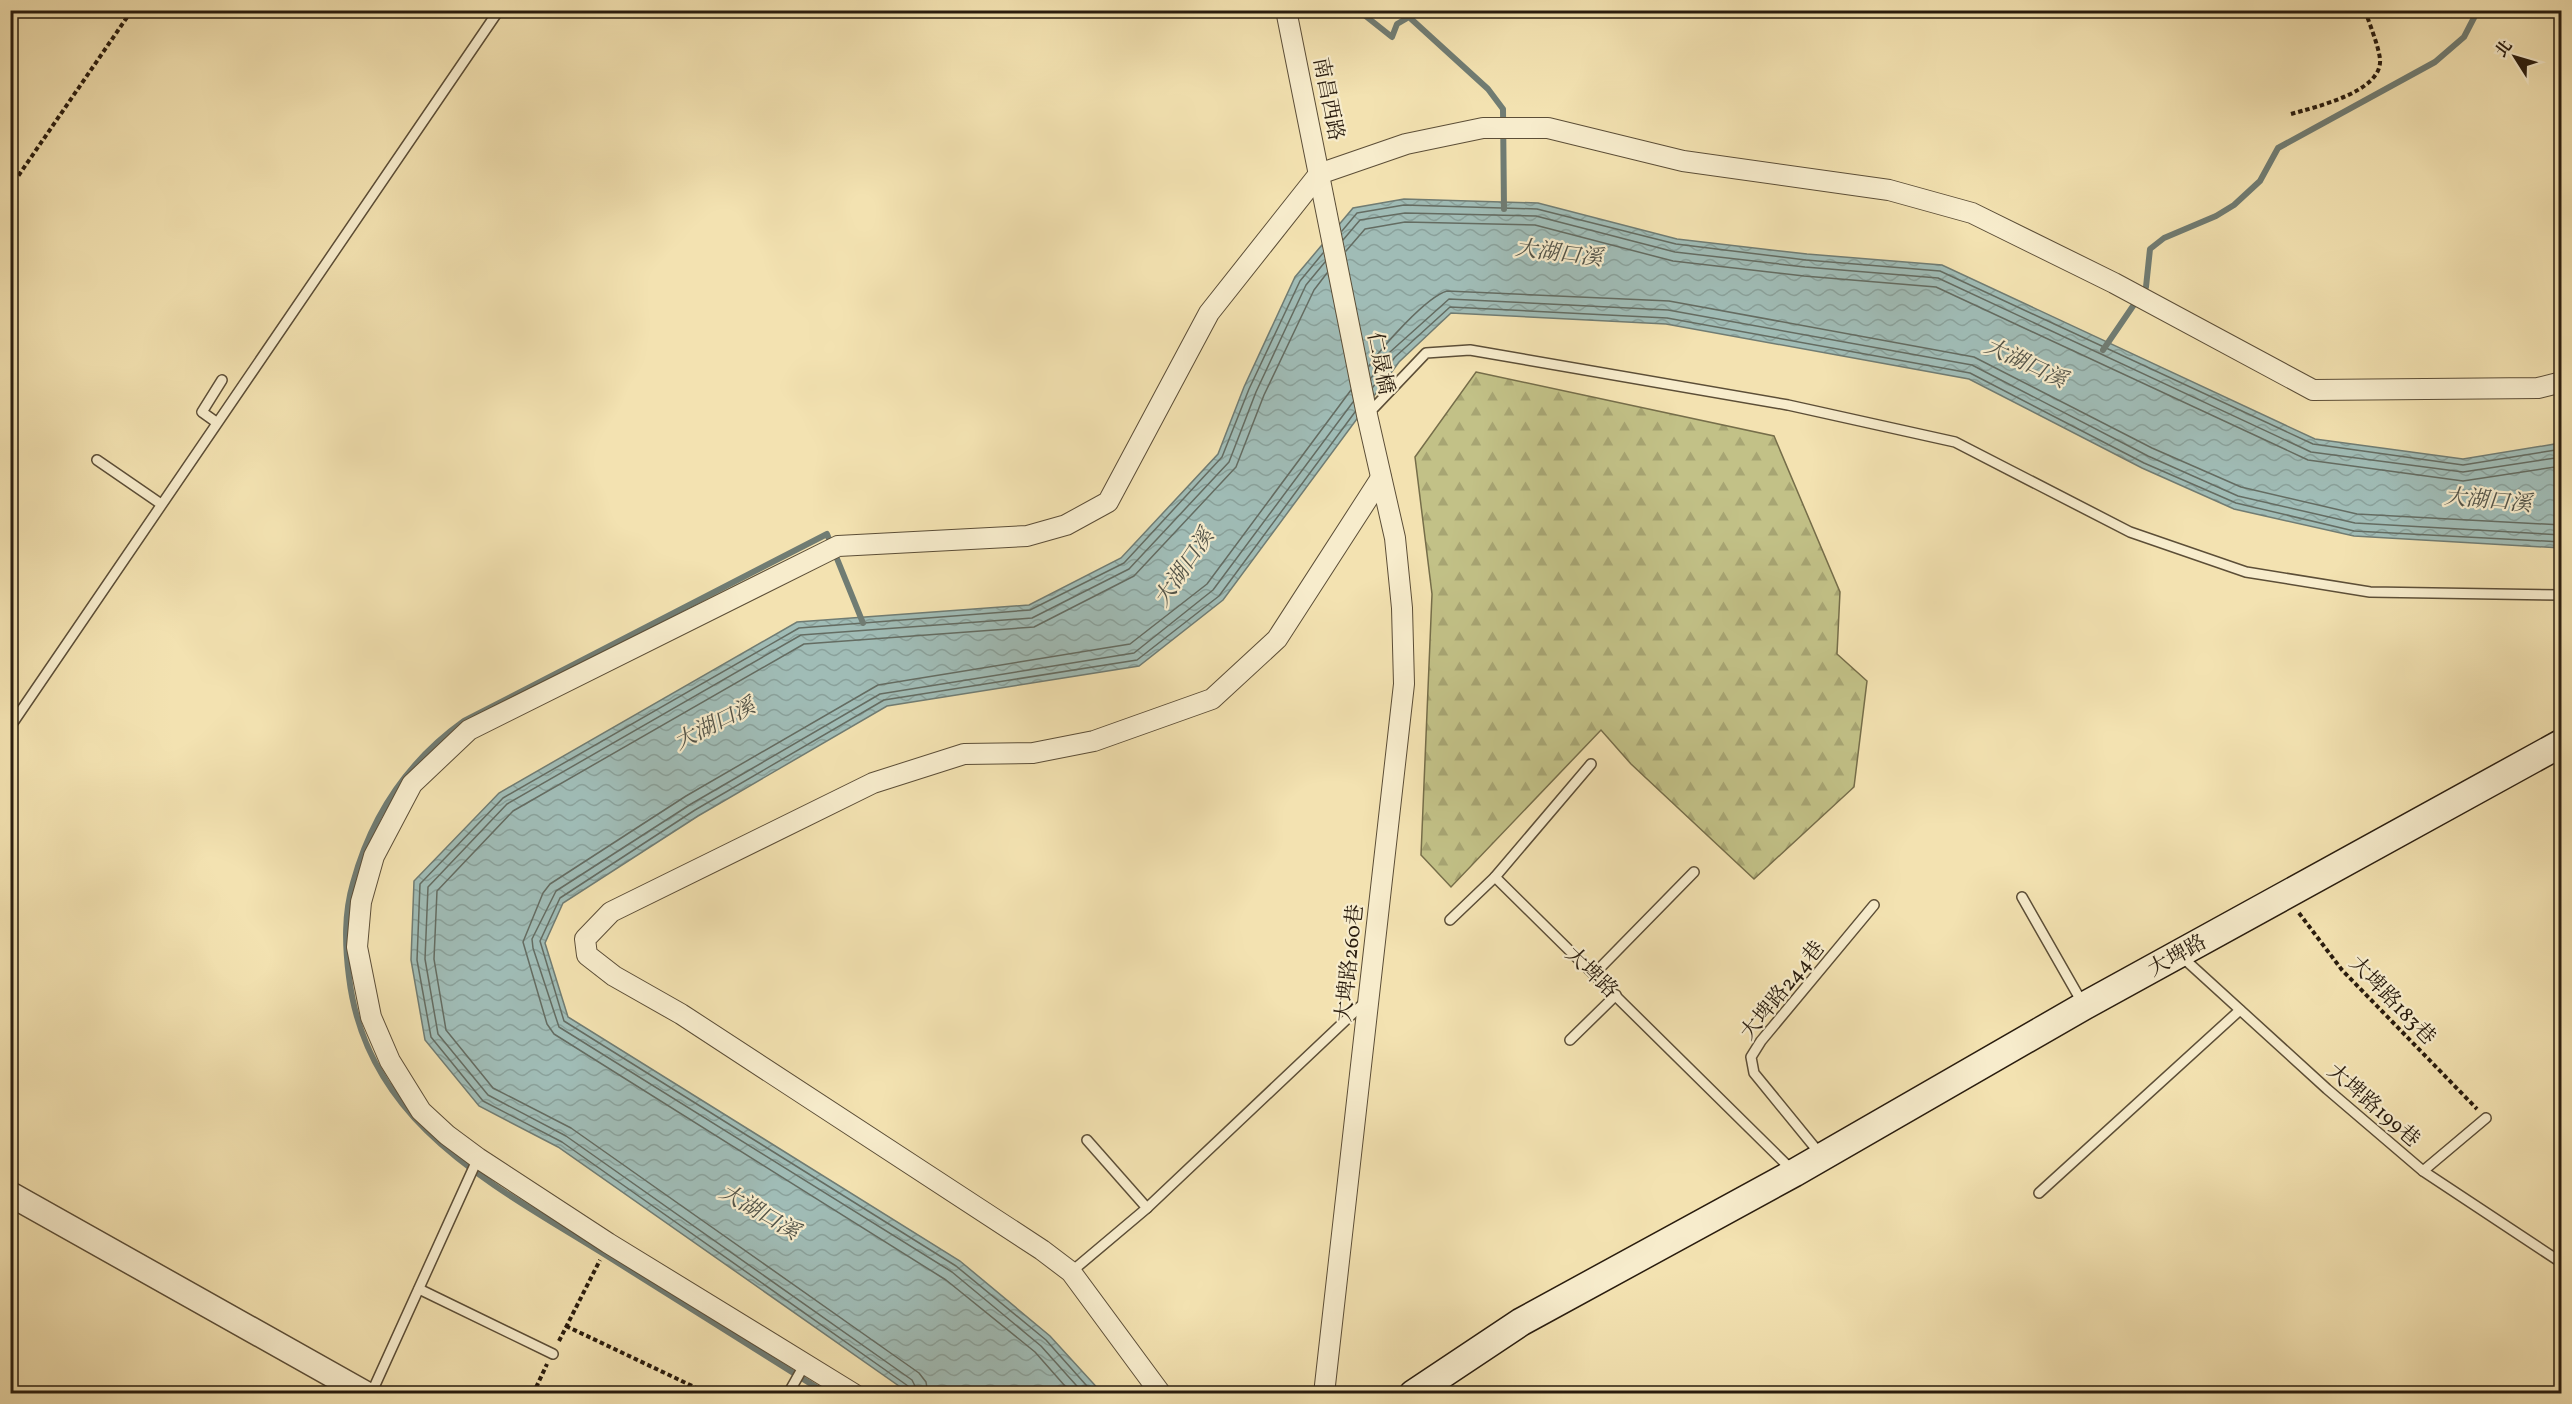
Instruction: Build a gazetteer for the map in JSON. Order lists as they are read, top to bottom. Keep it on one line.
{"streets":{"main road":["大埤路"],"street":["南昌西路","仁晟橋","大埤路260巷"],"lane":["大埤路244巷","大埤路199巷"],"path":["大埤路183巷"]},"crossings":[["南昌西路","仁晟橋"],["仁晟橋","大埤路260巷"],["大埤路","大埤路244巷"],["大埤路","大埤路183巷"],["大埤路","大埤路199巷"]],"water":["大湖口溪"],"north":"top left"}
